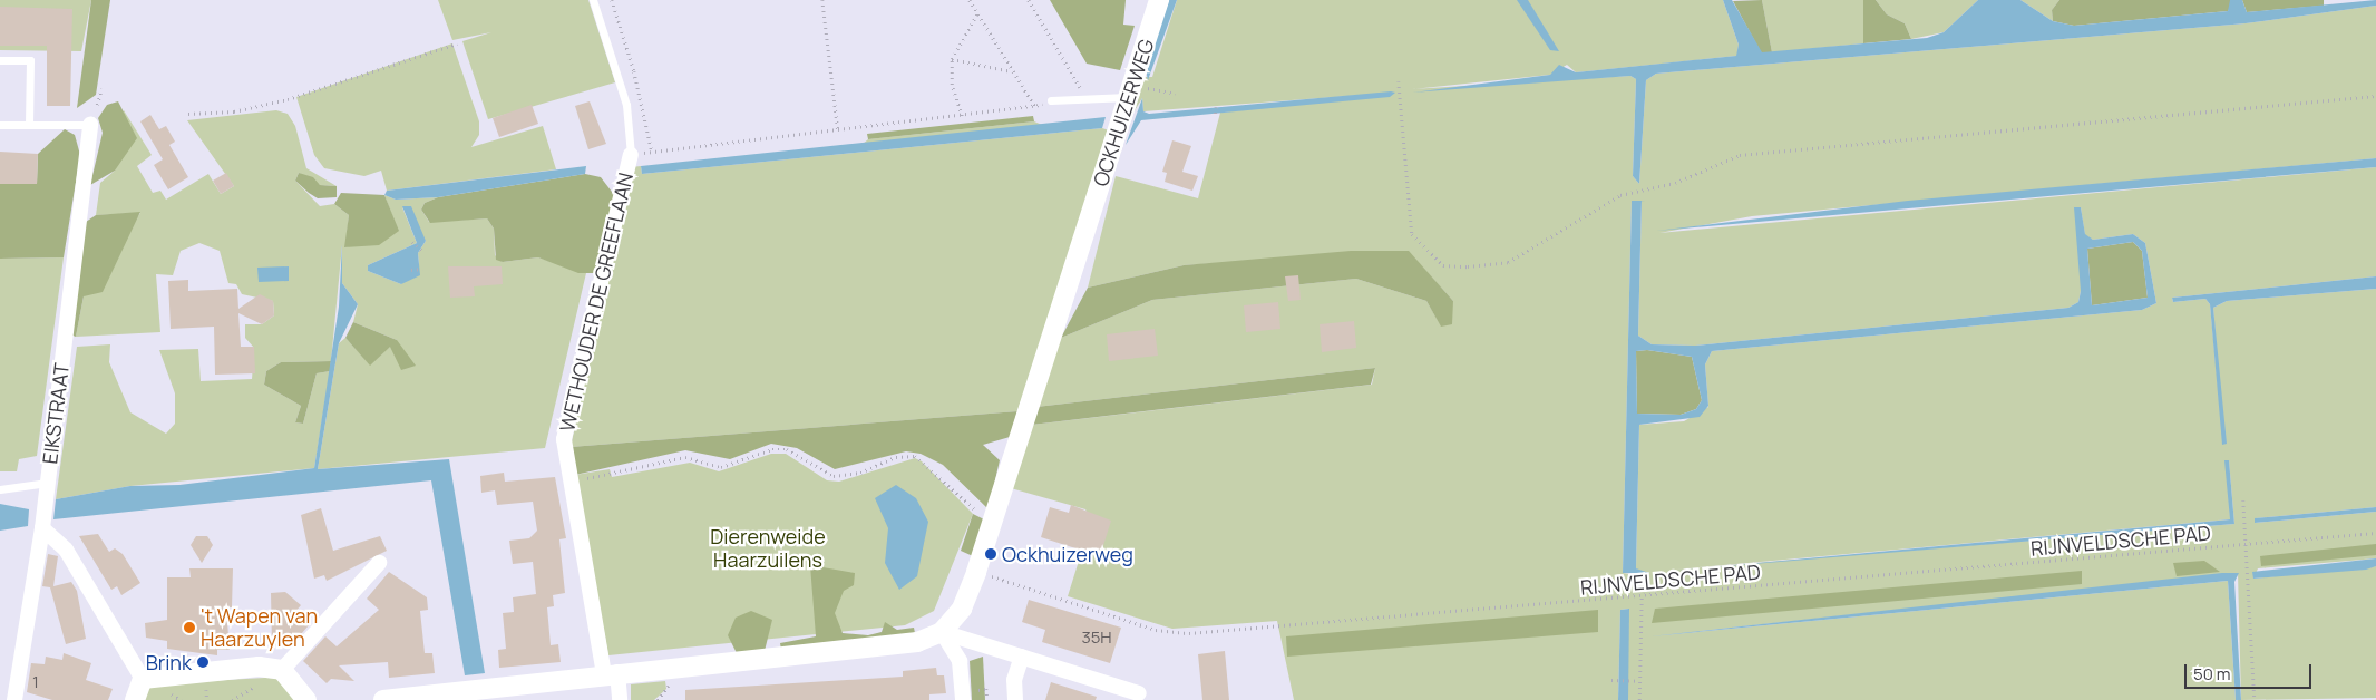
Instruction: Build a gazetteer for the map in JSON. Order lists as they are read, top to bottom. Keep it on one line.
{"streets":{"street":["OCKHUIZERWEG","WETHOUDER DE GREEFLAAN","EIKSTRAAT"],"path":["RIJNVELDSCHE PAD"]},"crossings":[["OCKHUIZERWEG","WETHOUDER DE GREEFLAAN"],["OCKHUIZERWEG","RIJNVELDSCHE PAD"]],"parks":["Dierenweide Haarzuilens"],"places":["Ockhuizerweg","'t Wapen van Haarzuylen","Brink"],"house_numbers":["35H","1"],"scale_bar":"50 m"}
